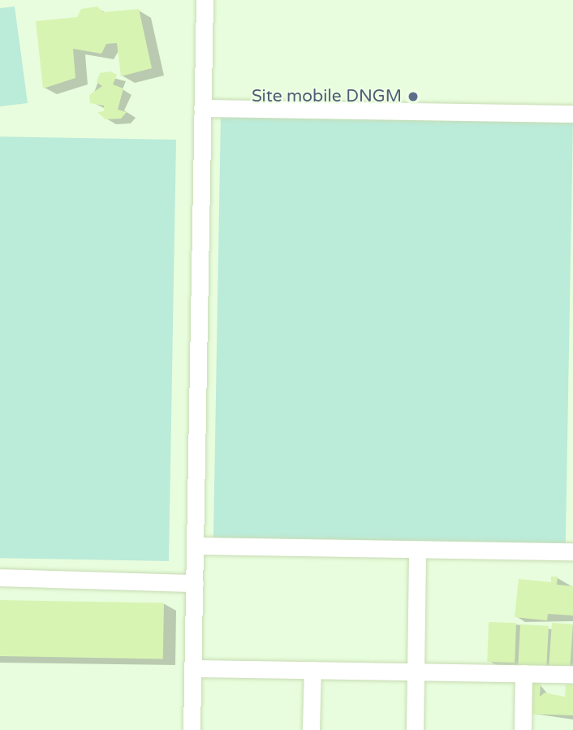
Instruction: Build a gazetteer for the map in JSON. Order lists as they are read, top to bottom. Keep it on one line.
{"places":["Site mobile DNGM"]}
